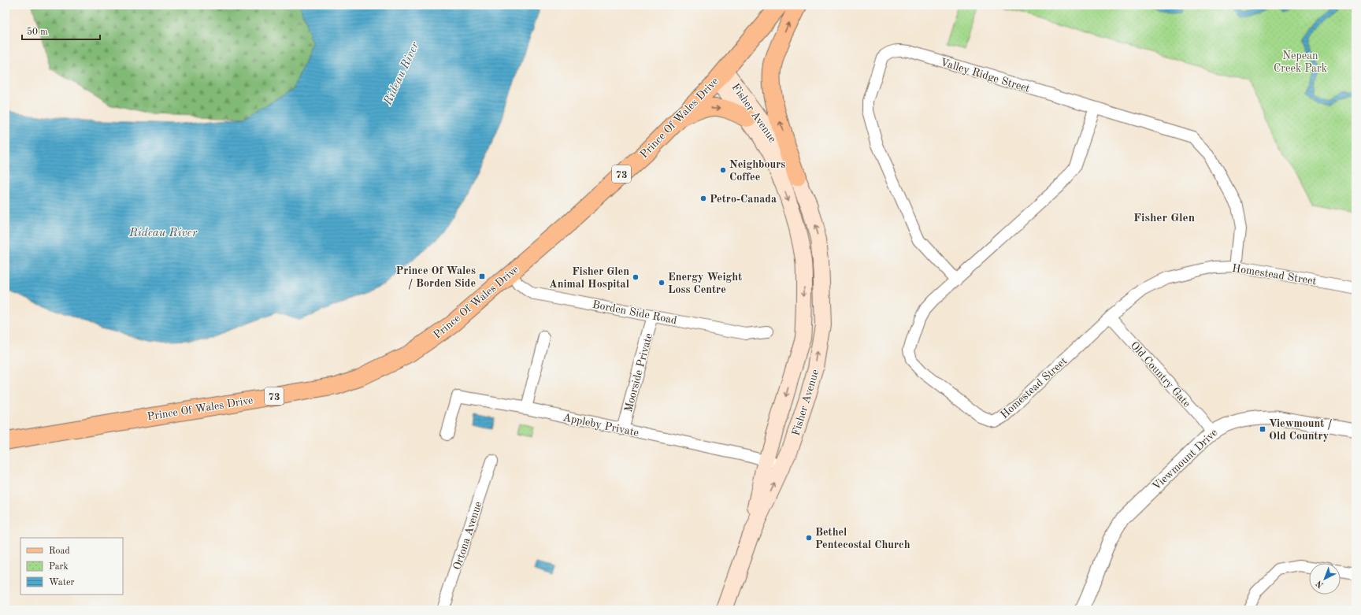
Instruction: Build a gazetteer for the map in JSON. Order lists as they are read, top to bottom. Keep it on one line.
{"streets":{"main road":["Fisher Avenue","Prince Of Wales Drive","73"],"street":["Valley Ridge Street","Homestead Street","Borden Side Road","Moorside Private","Old Country Gate","Appleby Private","Viewmount Drive","Ortona Avenue"]},"crossings":[["Valley Ridge Street","Homestead Street"],["Fisher Avenue","Prince Of Wales Drive"],["Fisher Avenue","Appleby Private"],["Prince Of Wales Drive","Borden Side Road"],["Homestead Street","Old Country Gate"],["Borden Side Road","Moorside Private"],["Moorside Private","Appleby Private"],["Old Country Gate","Viewmount Drive"]],"districts":["Fisher Glen"],"water":["Rideau River"],"parks":["Nepean Creek Park"],"places":{"other":["Neighbours Coffee","Petro-Canada","Fisher Glen Animal Hospital","Energy Weight Loss Centre","Bethel Pentecostal Church"],"transit":["Prince Of Wales / Borden Side","Viewmount / Old Country"]},"legend":["Road","Park","Water"],"scale_bar":"50 m","north":"bottom left"}
